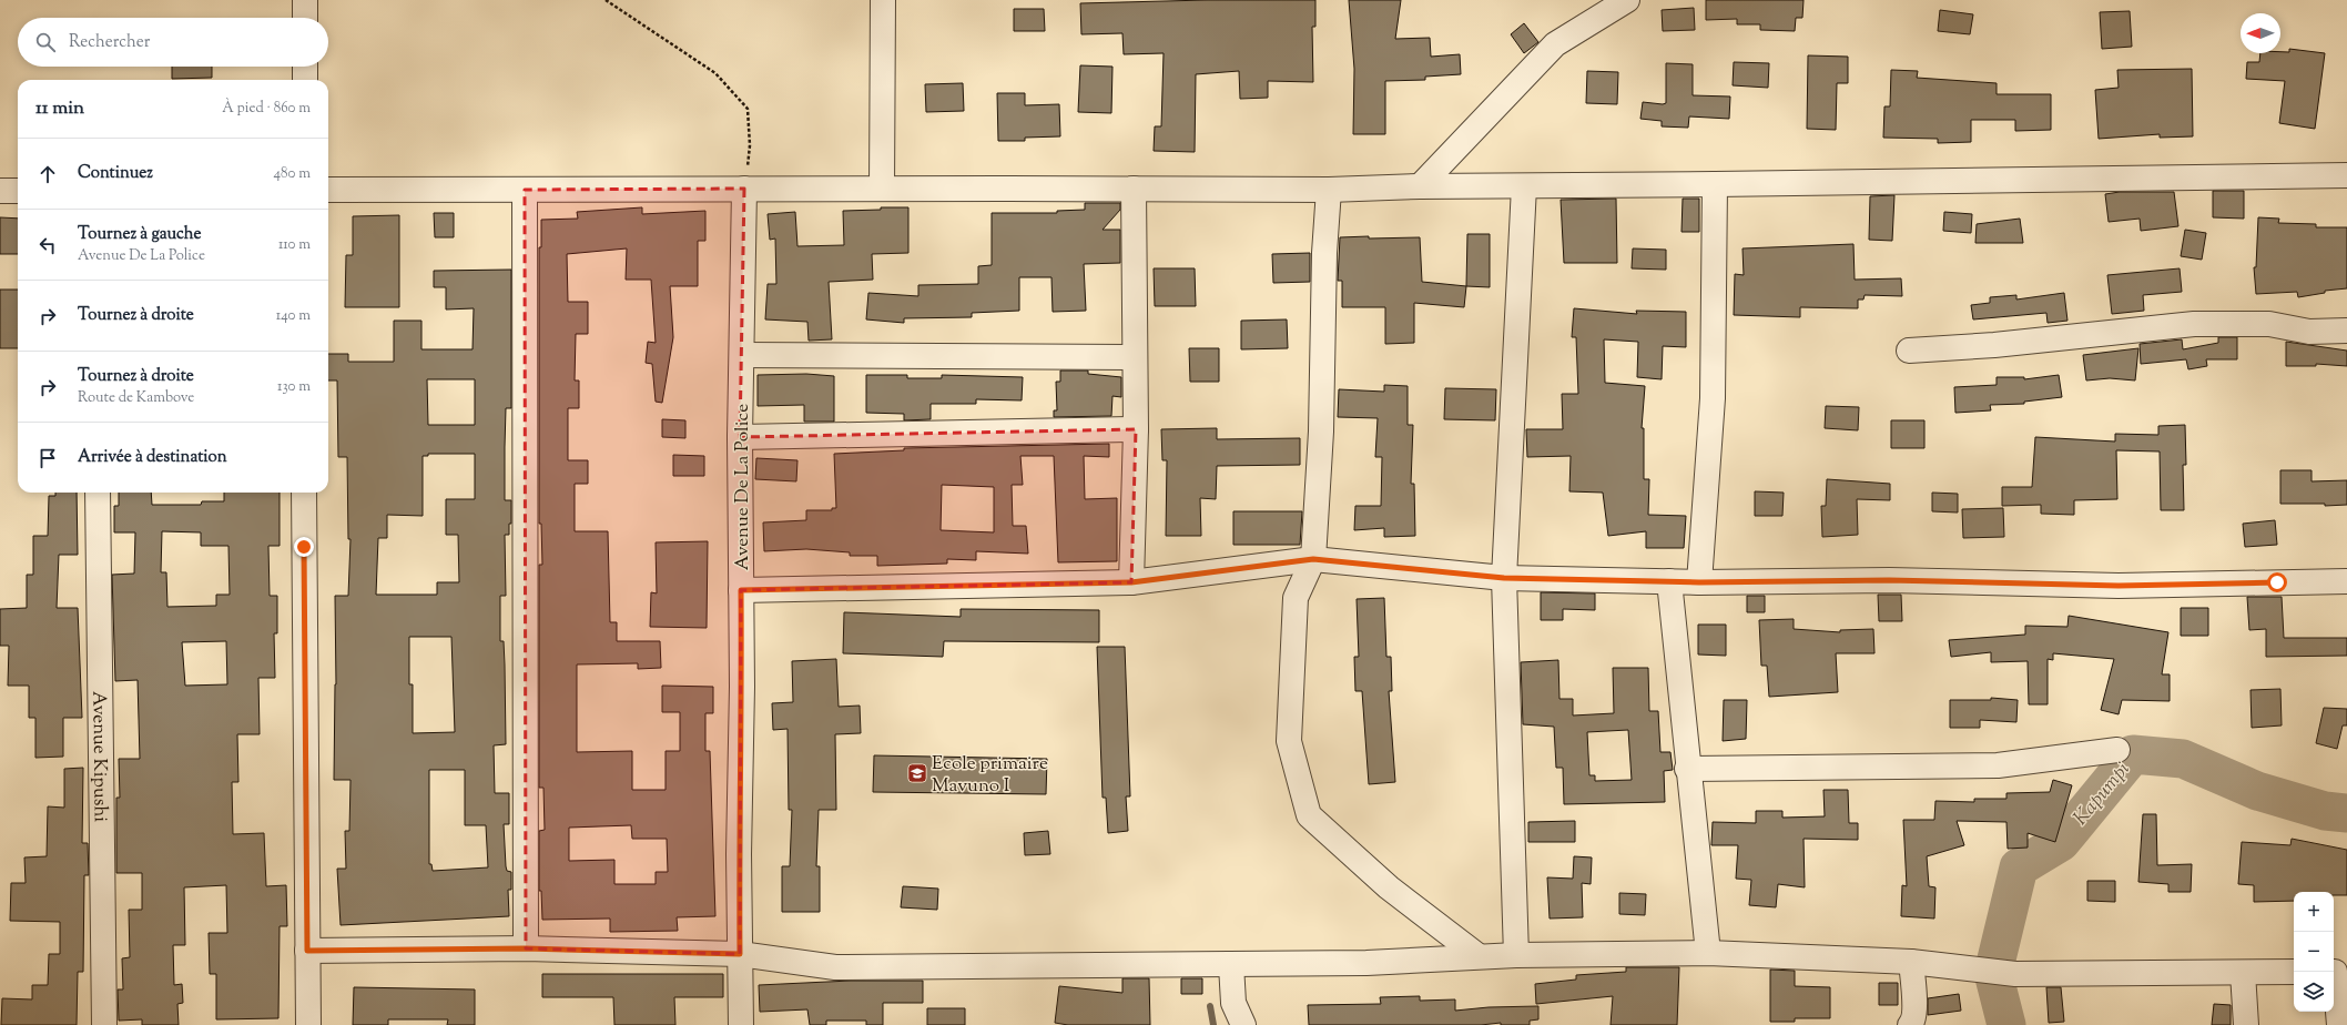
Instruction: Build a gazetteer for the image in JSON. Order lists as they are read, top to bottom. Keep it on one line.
{"streets":{"street":["Avenue De La Police","Avenue Kipushi"]},"water":["Kapumpi"],"places":{"school or university":["Ecole primaire Mavuno I"]},"north":"left","page":{"search":"Rechercher","heading":["11 min","À pied · 860 m"],"list":[["Continuez","480 m"],["Tournez à gauche","Avenue De La Police","110 m"],["Tournez à droite","140 m"],["Tournez à droite","Route de Kambove","130 m"],"Arrivée à destination"],"map_buttons":["+","−"]}}
